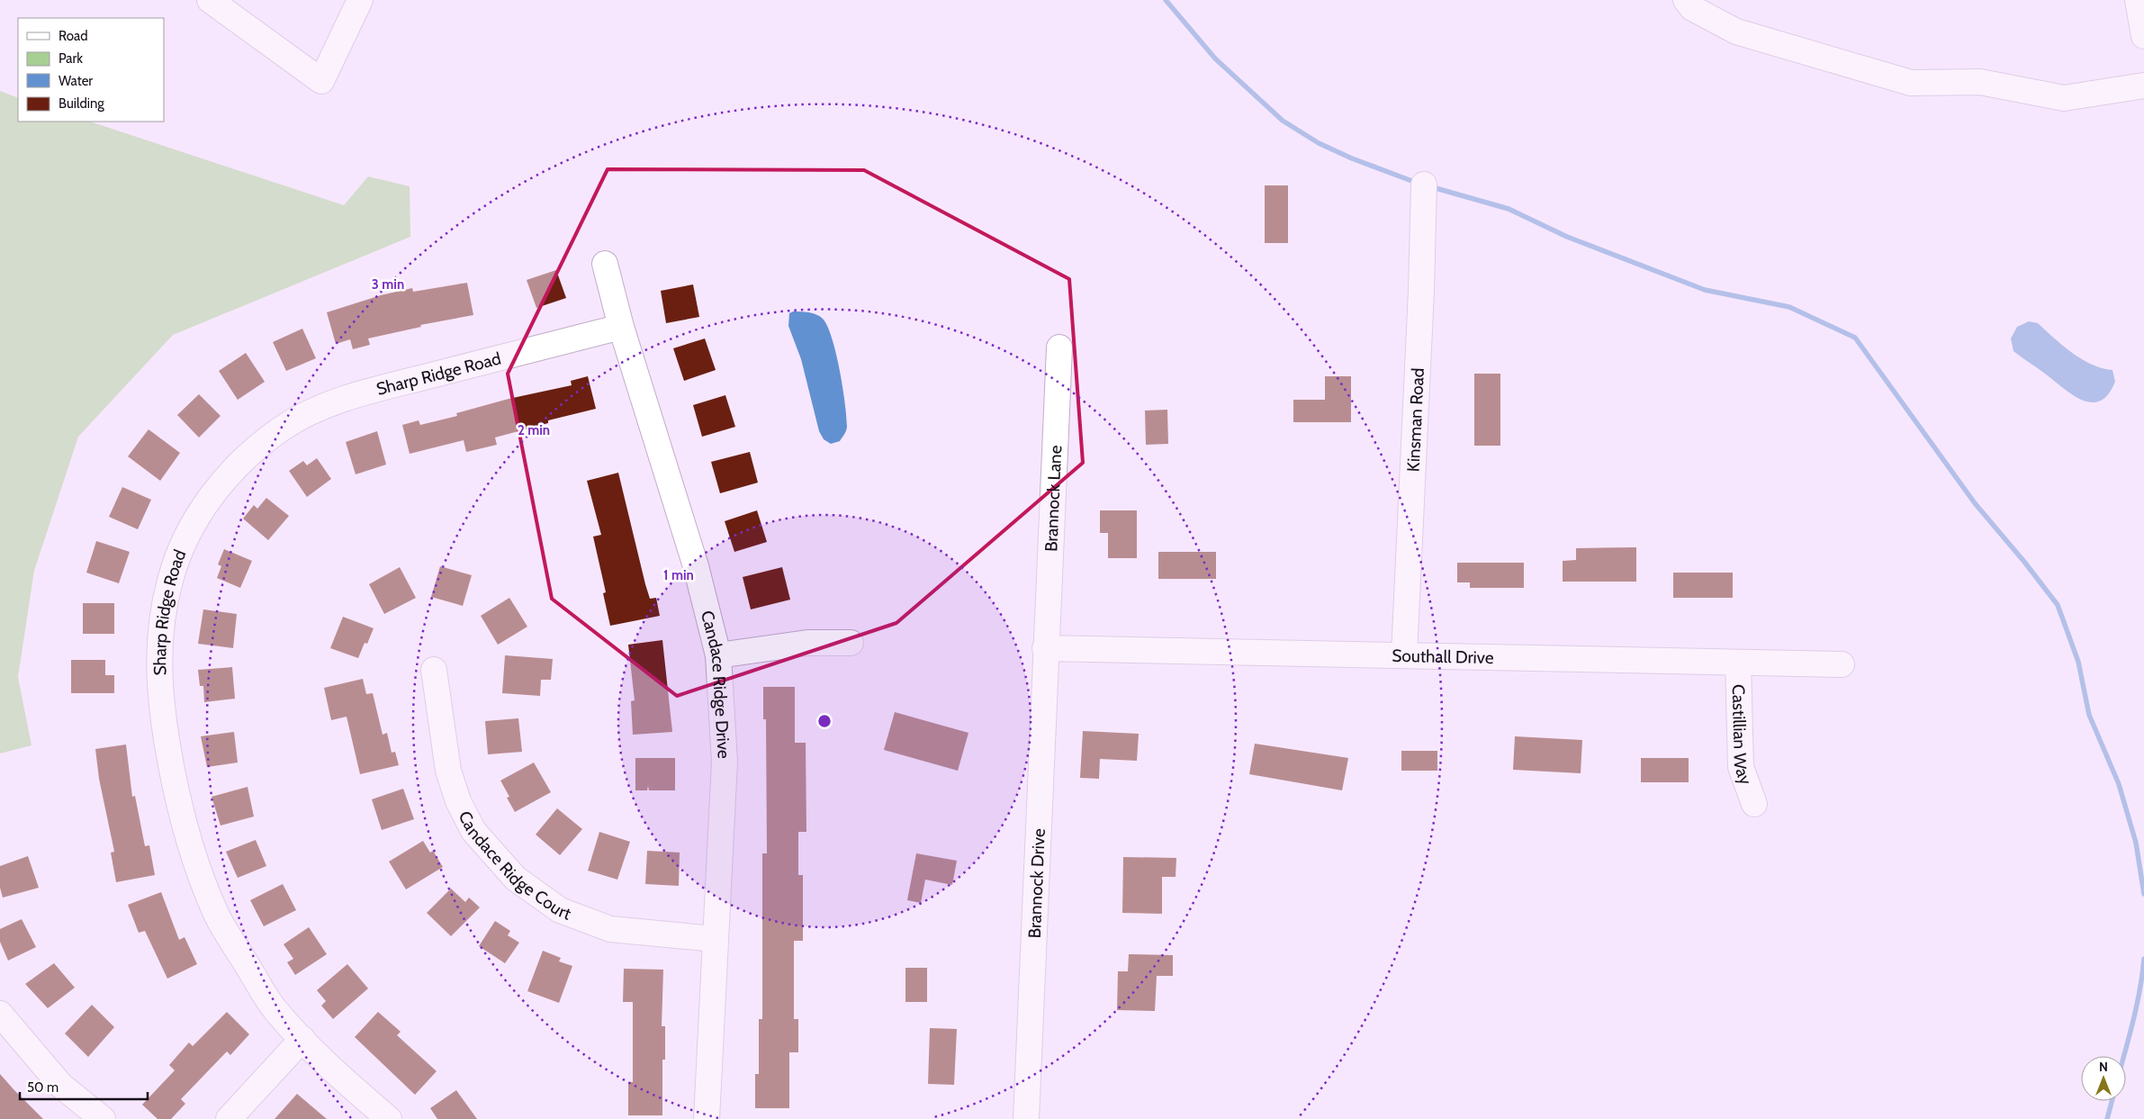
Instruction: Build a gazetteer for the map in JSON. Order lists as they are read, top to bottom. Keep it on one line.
{"streets":{"street":["Sharp Ridge Road","Kinsman Road","Brannock Lane","Southall Drive","Candace Ridge Drive","Castillian Way","Candace Ridge Court","Brannock Drive"]},"crossings":[["Sharp Ridge Road","Candace Ridge Drive"],["Kinsman Road","Southall Drive"],["Brannock Lane","Southall Drive"],["Brannock Lane","Brannock Drive"],["Southall Drive","Castillian Way"],["Southall Drive","Brannock Drive"],["Candace Ridge Drive","Candace Ridge Court"]],"legend":["Road","Park","Water","Building"],"scale_bar":"50 m","north":"top","rings":["3 min","2 min","1 min"]}
